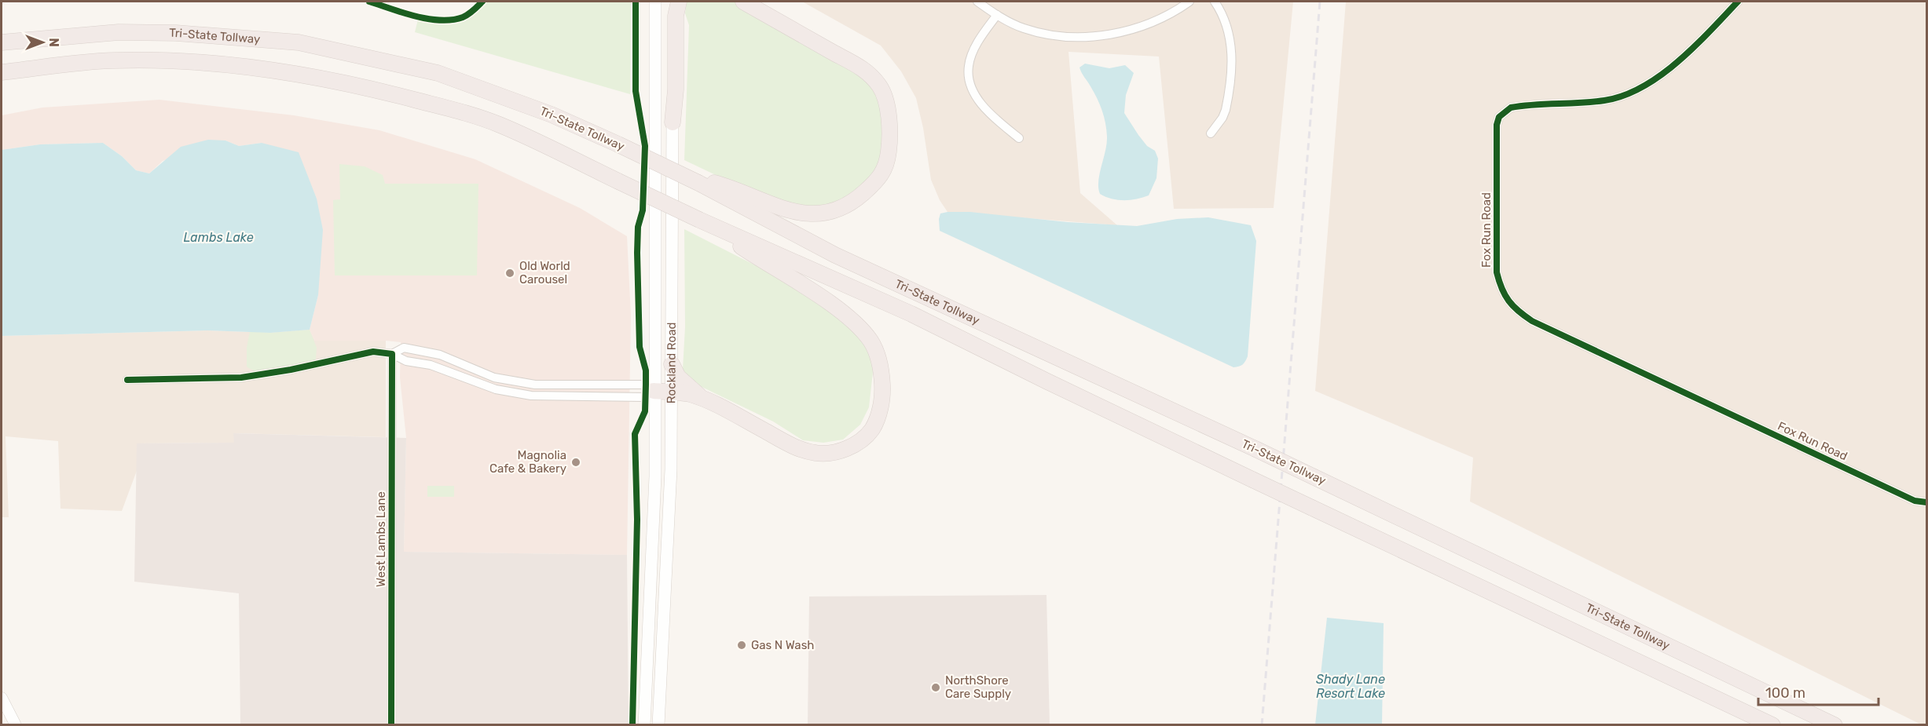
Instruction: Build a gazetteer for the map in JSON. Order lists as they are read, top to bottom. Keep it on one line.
{"streets":{"highway":["Tri-State Tollway"],"main road":["Rockland Road"],"street":["Fox Run Road","West Lambs Lane"]},"water":["Lambs Lake","Shady Lane Resort Lake"],"places":["Old World Carousel","Magnolia Cafe & Bakery","Gas N Wash","NorthShore Care Supply"],"scale_bar":"100 m","north":"right"}
